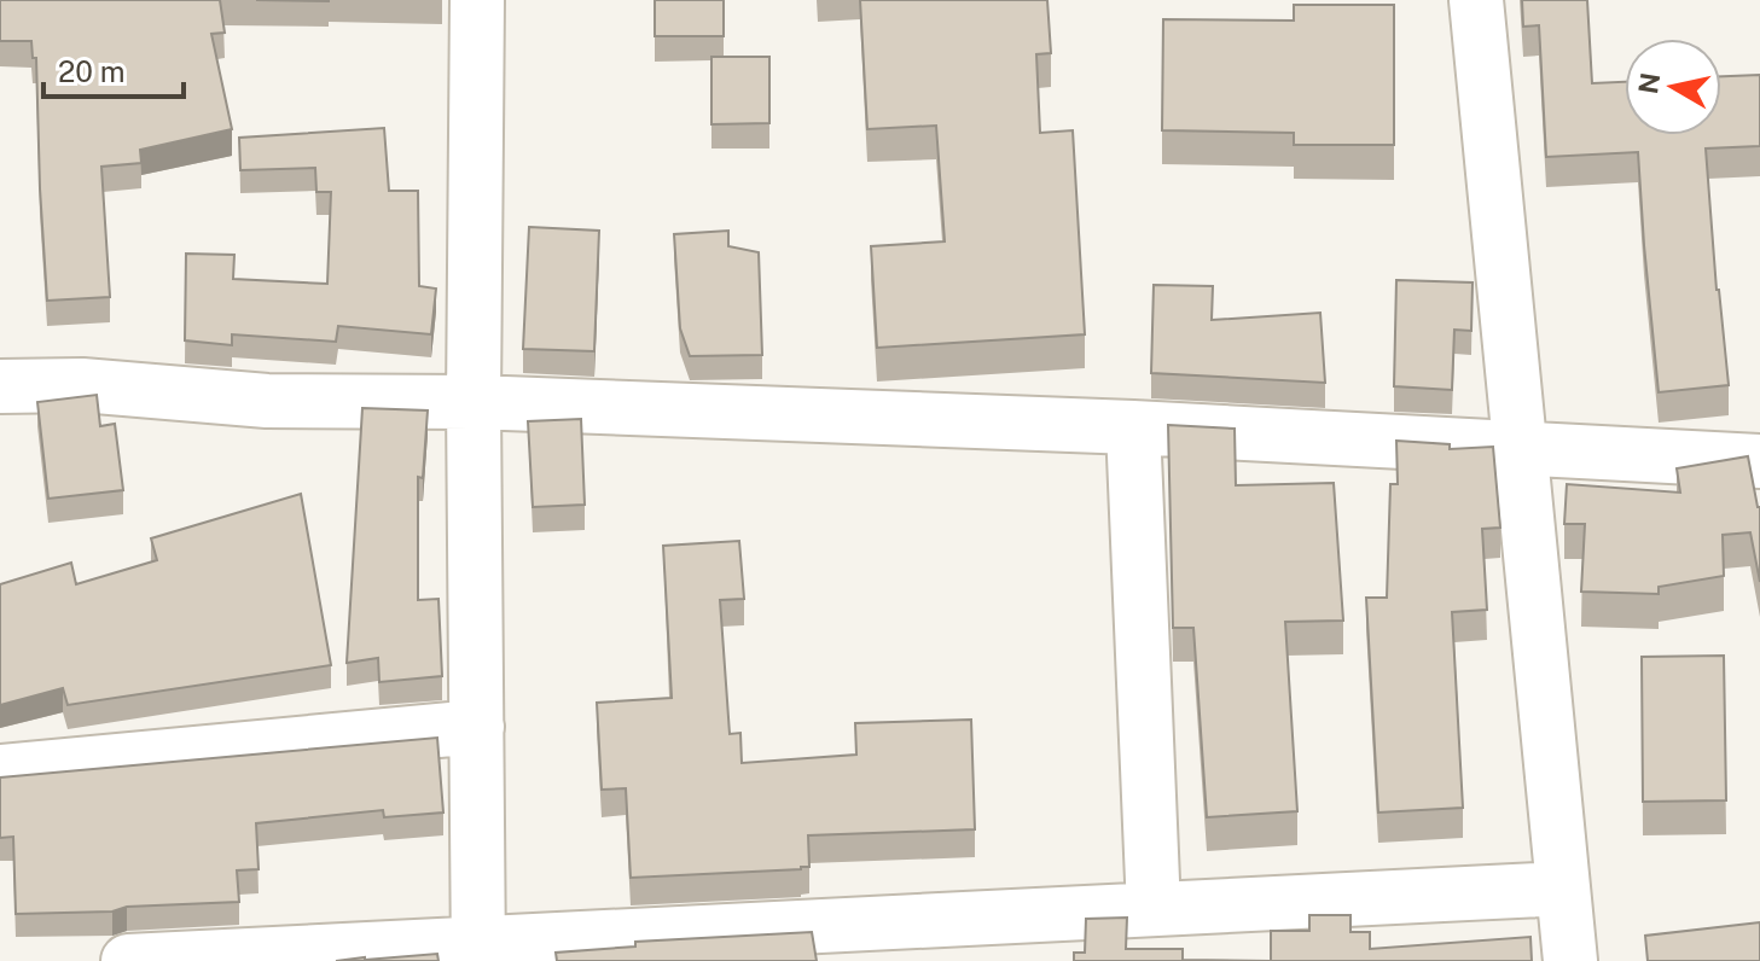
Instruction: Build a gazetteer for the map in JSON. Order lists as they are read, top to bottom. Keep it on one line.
{"scale_bar":"20 m","north":"left"}
